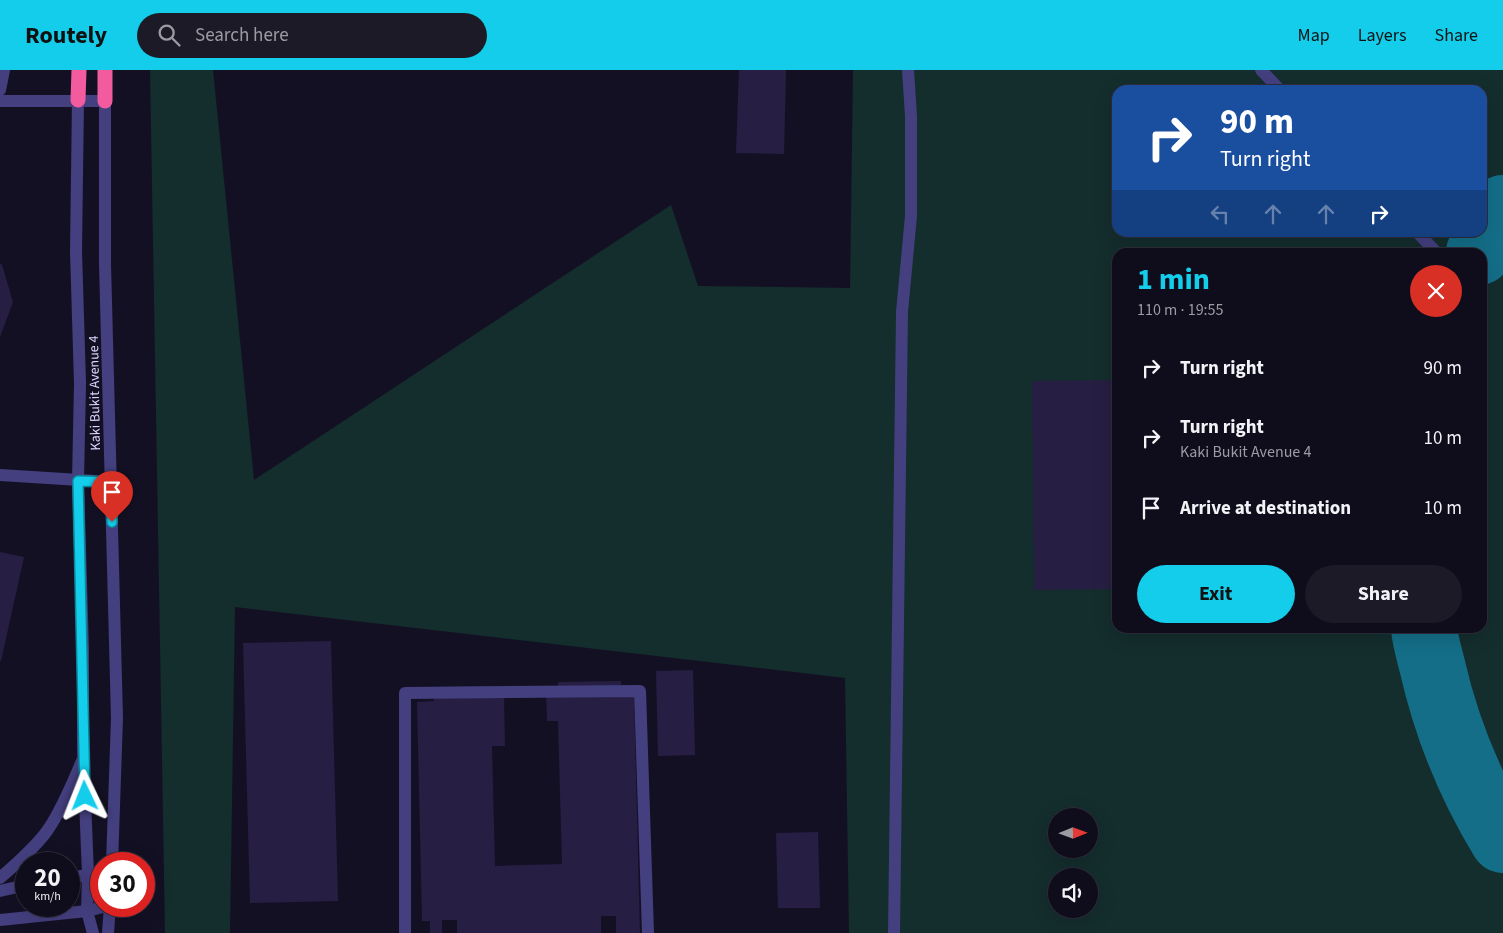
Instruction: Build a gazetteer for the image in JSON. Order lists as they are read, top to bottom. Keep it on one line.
{"streets":{"street":["Kaki Bukit Avenue 4"]},"north":"right","page":{"header":"Routely","search":"Search here","nav":["Map","Layers","Share"],"turn":["90 m","Turn right"],"heading":["1 min","110 m · 19:55"],"list":[{"name":"Turn right","value":"90 m"},{"name":"Turn right","note":"Kaki Bukit Avenue 4","value":"10 m"},{"name":"Arrive at destination","value":"10 m"}],"buttons":["Exit","Share"],"speed":"20 km/h","limit":"30"}}
